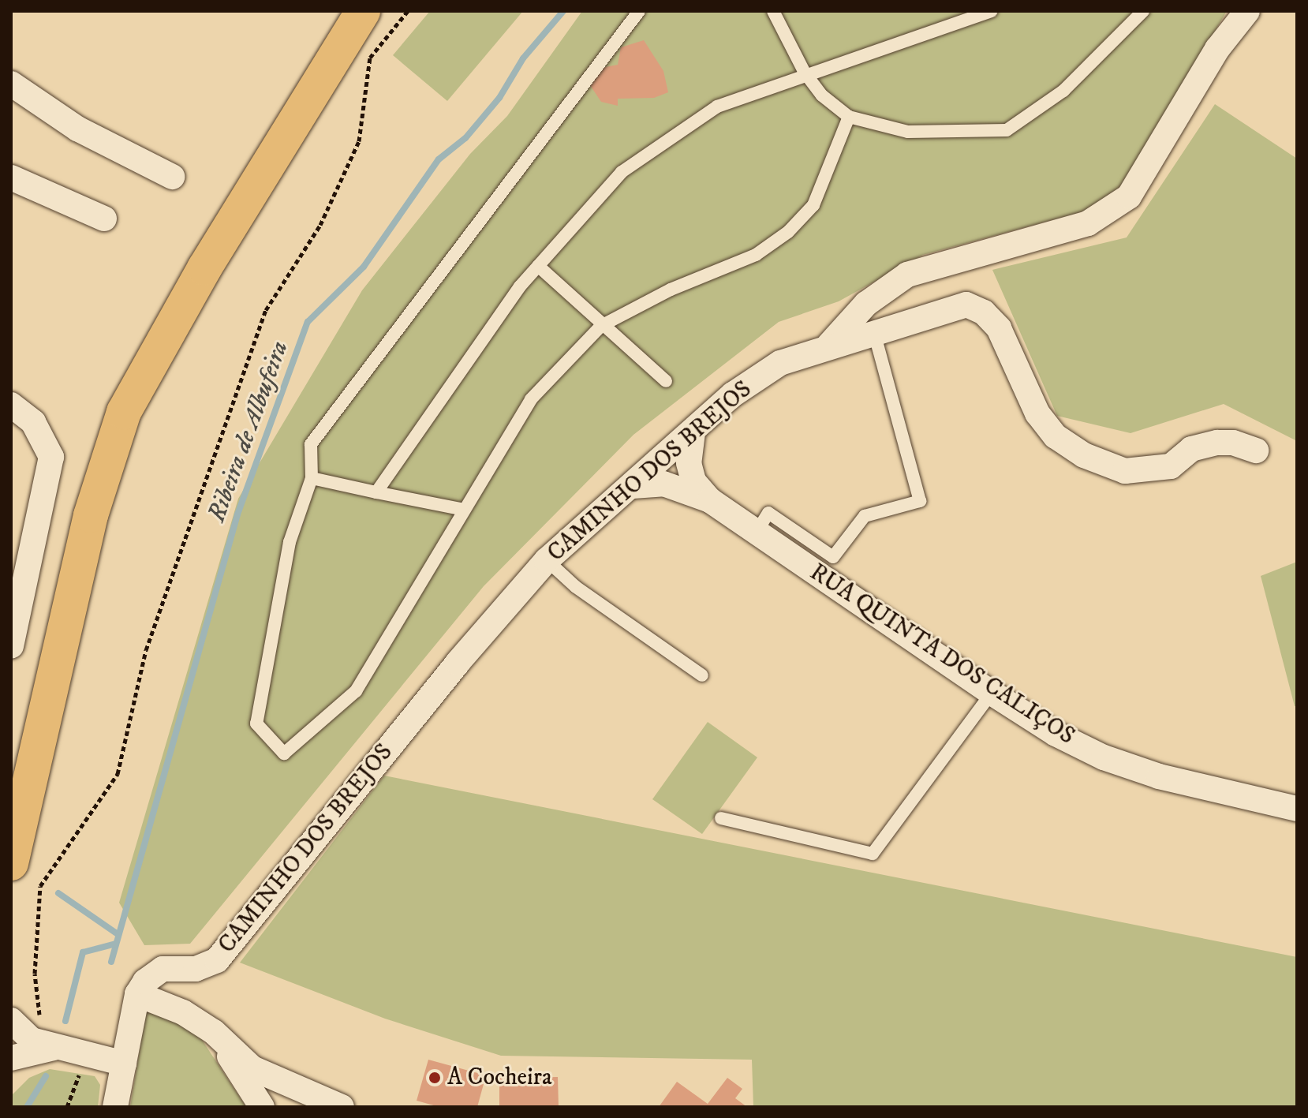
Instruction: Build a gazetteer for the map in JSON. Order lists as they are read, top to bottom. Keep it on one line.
{"streets":{"street":["CAMINHO DOS BREJOS","RUA QUINTA DOS CALIÇOS"]},"water":["Ribeira de Albufeira"],"places":["A Cocheira"]}
